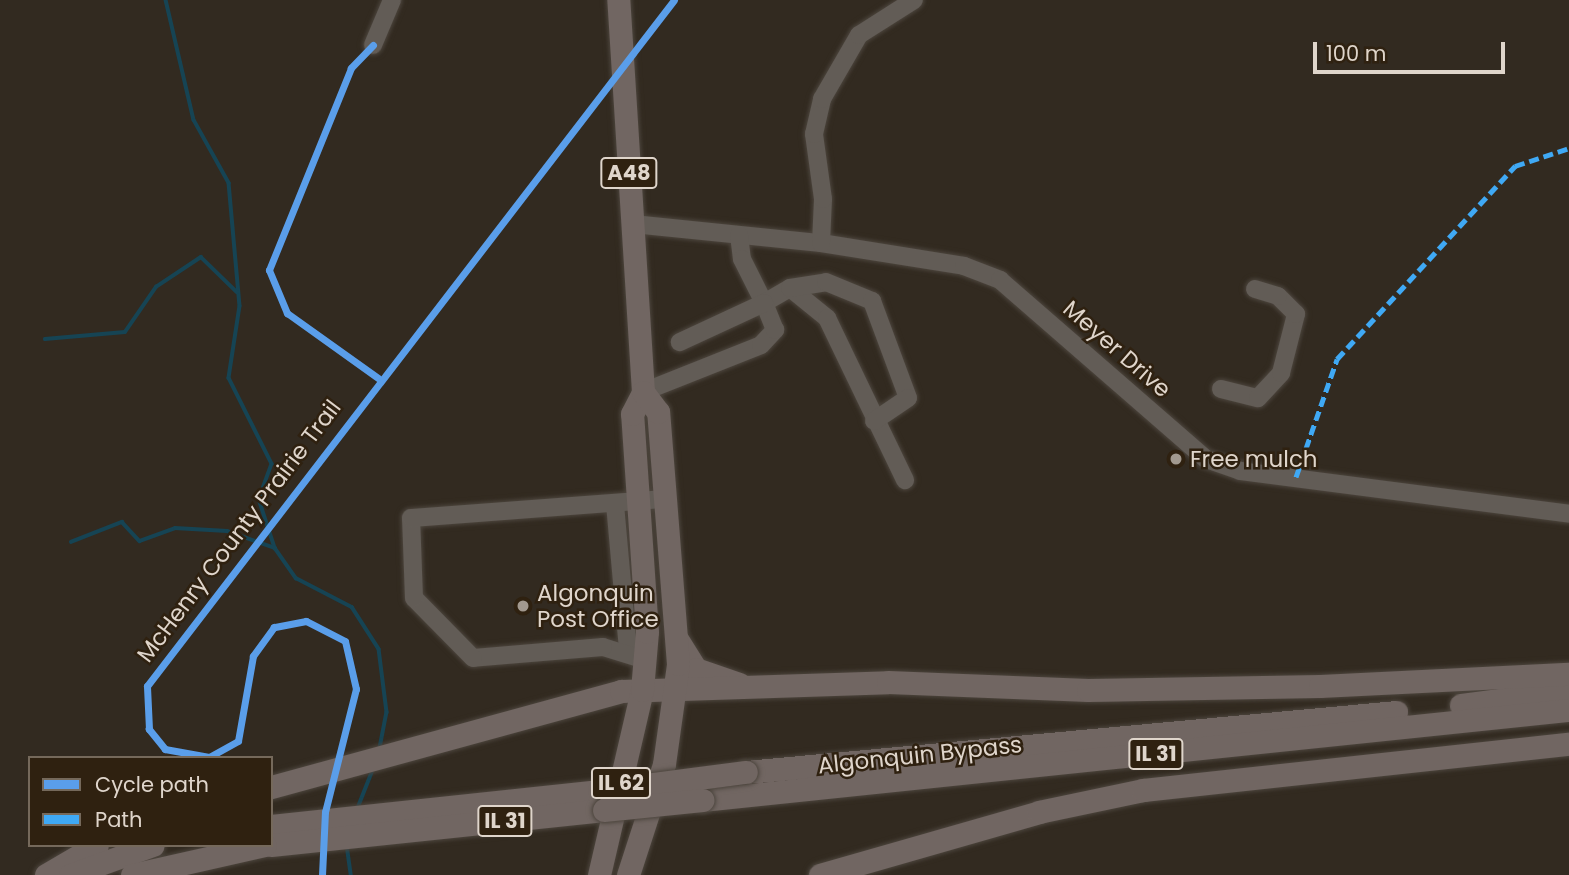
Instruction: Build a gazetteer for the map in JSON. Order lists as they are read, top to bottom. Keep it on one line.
{"streets":{"main road":["A48","IL 31","Algonquin Bypass","IL 62"],"street":["Meyer Drive"],"cycle path":["McHenry County Prairie Trail"]},"crossings":[["A48","Meyer Drive"],["A48","IL 62"]],"places":["Free mulch","Algonquin Post Office"],"legend":["Cycle path","Path"],"scale_bar":"100 m"}
